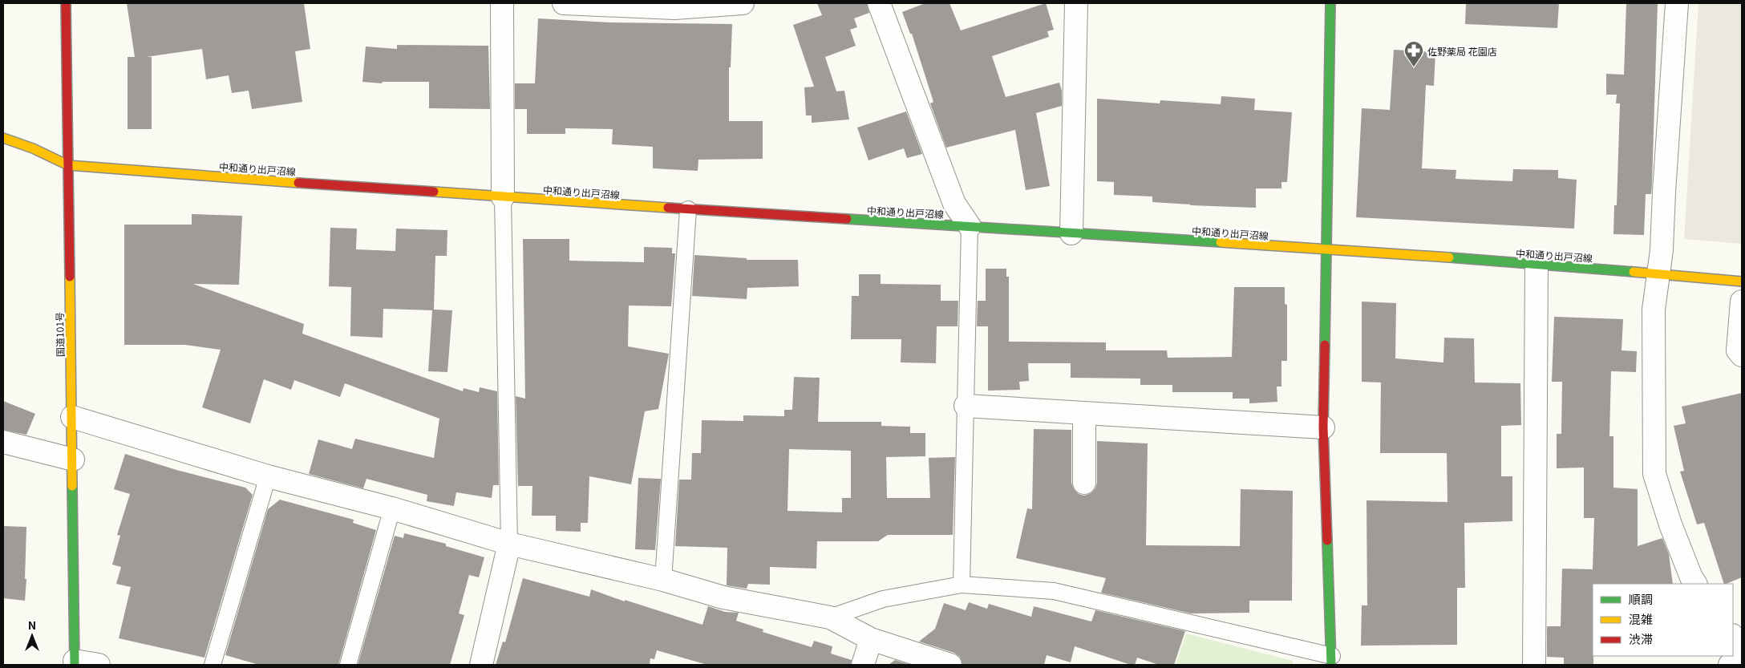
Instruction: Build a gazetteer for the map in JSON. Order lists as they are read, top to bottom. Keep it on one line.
{"streets":{"main road":["中和通り出戸沼線","国道101号"]},"crossings":[["中和通り出戸沼線","国道101号"]],"places":{"pharmacy":["佐野薬局 花園店"]},"legend":["順調","混雑","渋滞"],"north":"top"}
